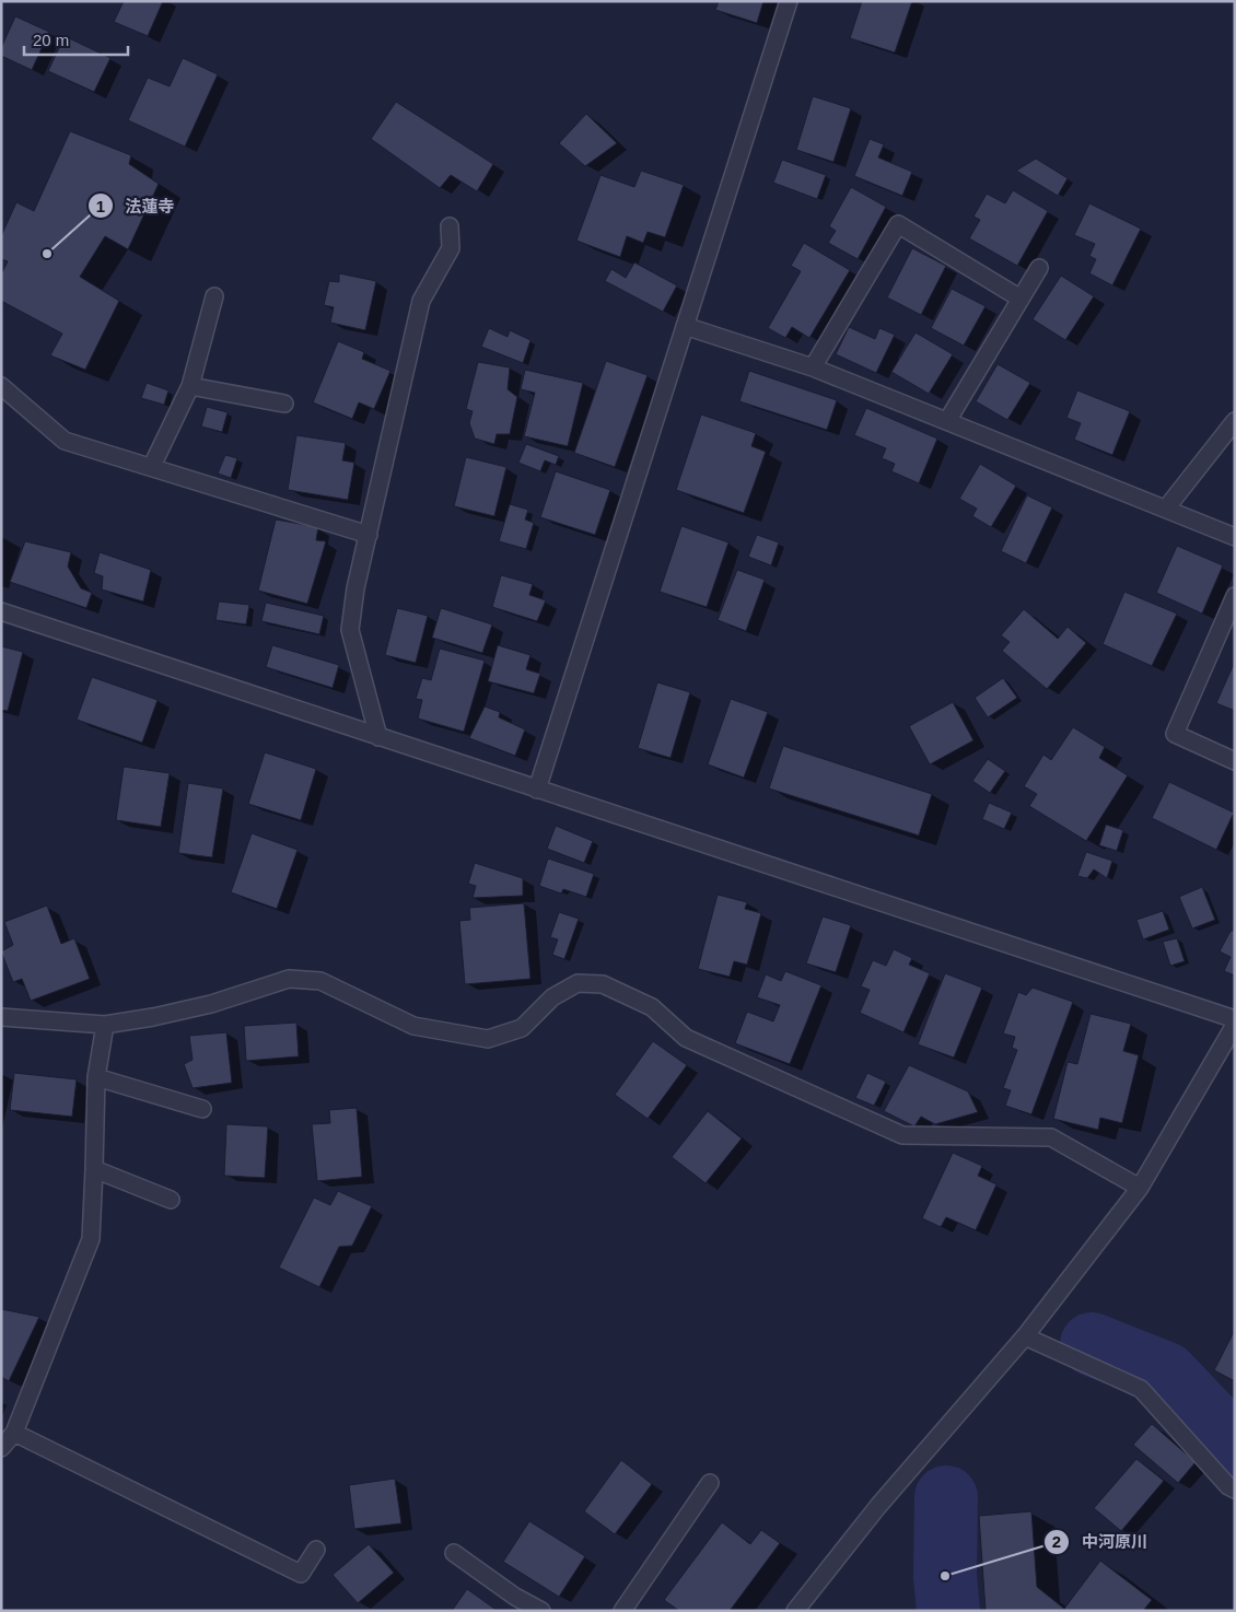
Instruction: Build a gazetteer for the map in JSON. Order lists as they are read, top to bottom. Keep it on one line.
{"places":["法蓮寺","中河原川"],"scale_bar":"20 m"}
